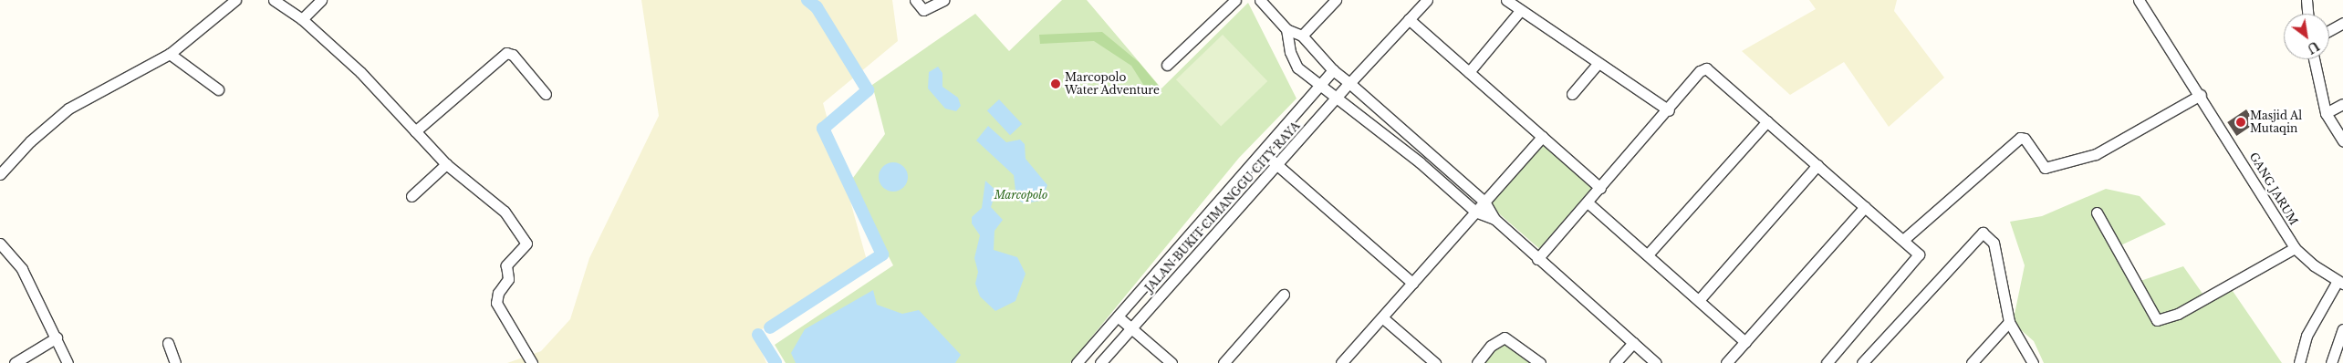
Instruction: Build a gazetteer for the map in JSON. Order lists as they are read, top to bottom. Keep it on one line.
{"streets":{"street":["GANG JARUM","JALAN BUKIT CIMANGGU CITY RAYA"]},"parks":["Marcopolo"],"places":["Marcopolo Water Adventure","Masjid Al Mutaqin"],"north":"bottom right"}
